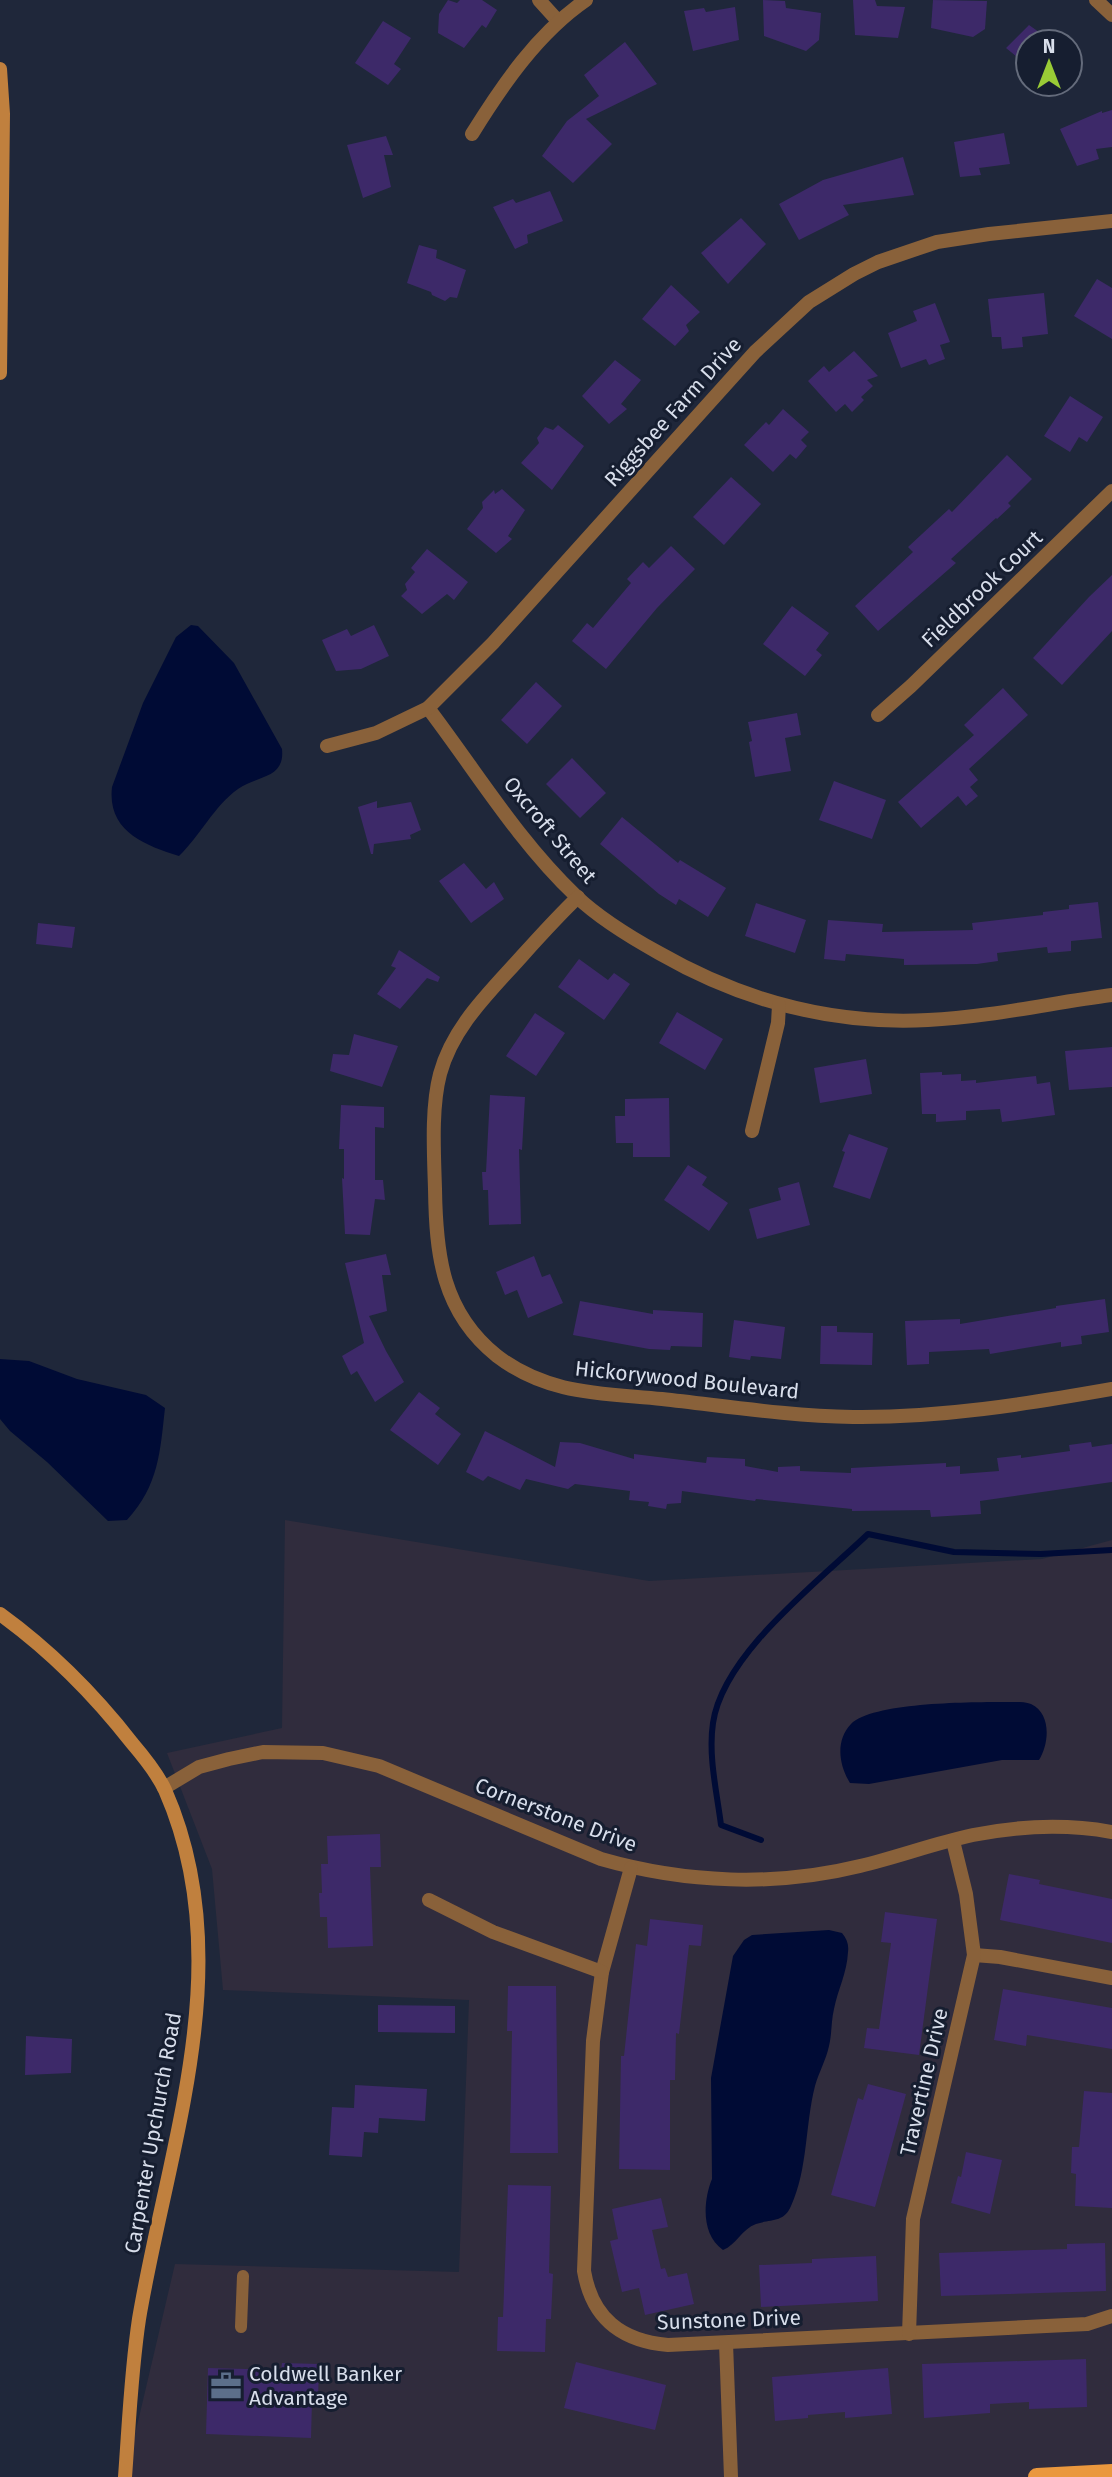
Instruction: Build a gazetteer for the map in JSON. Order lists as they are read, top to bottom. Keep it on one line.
{"streets":{"street":["Riggsbee Farm Drive","Fieldbrook Court","Oxcroft Street","Hickorywood Boulevard","Cornerstone Drive","Travertine Drive","Carpenter Upchurch Road","Sunstone Drive"]},"crossings":[["Riggsbee Farm Drive","Oxcroft Street"],["Oxcroft Street","Hickorywood Boulevard"],["Cornerstone Drive","Travertine Drive"],["Cornerstone Drive","Carpenter Upchurch Road"],["Cornerstone Drive","Sunstone Drive"],["Travertine Drive","Sunstone Drive"]],"places":{"office":["Coldwell Banker Advantage"]},"north":"top"}
